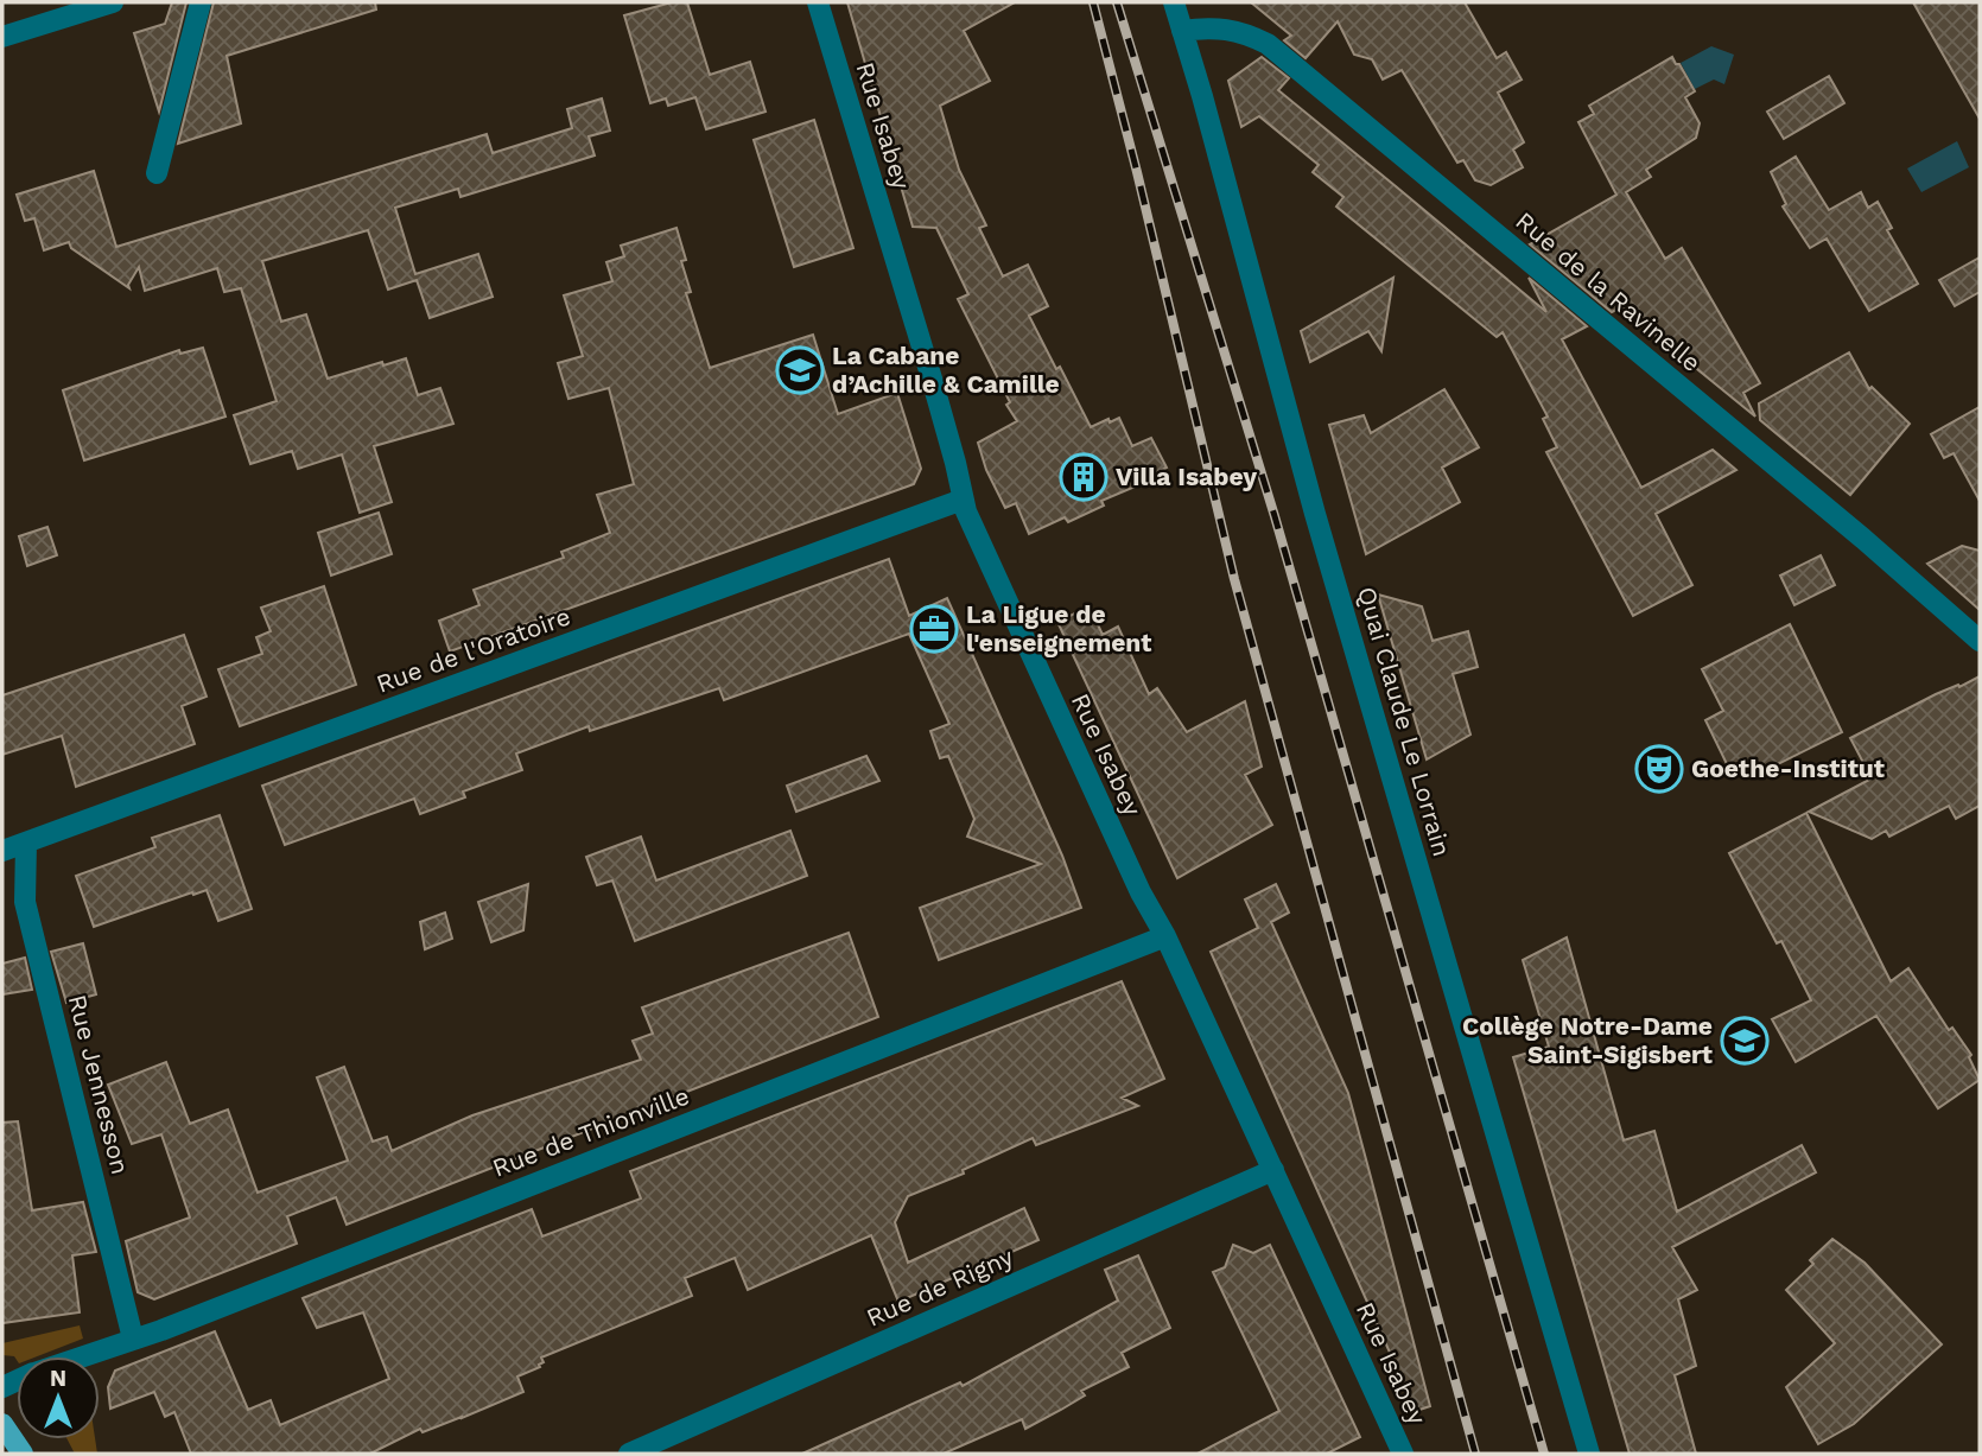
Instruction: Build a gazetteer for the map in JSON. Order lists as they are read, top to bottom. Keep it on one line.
{"streets":{"street":["Rue Isabey","Rue de la Ravinelle","Rue de l'Oratoire","Quai Claude Le Lorrain","Rue Jennesson","Rue de Thionville","Rue de Rigny"]},"crossings":[["Rue Isabey","Rue de l'Oratoire"],["Rue Isabey","Rue de Thionville"],["Rue Isabey","Rue de Rigny"],["Rue de la Ravinelle","Quai Claude Le Lorrain"],["Rue de l'Oratoire","Rue Jennesson"],["Rue Jennesson","Rue de Thionville"]],"places":{"school or university":["La Cabane d’Achille & Camille","Collège Notre-Dame Saint-Sigisbert"],"building":["Villa Isabey"],"office":["La Ligue de l'enseignement"],"theatre":["Goethe-Institut"]},"north":"top"}
